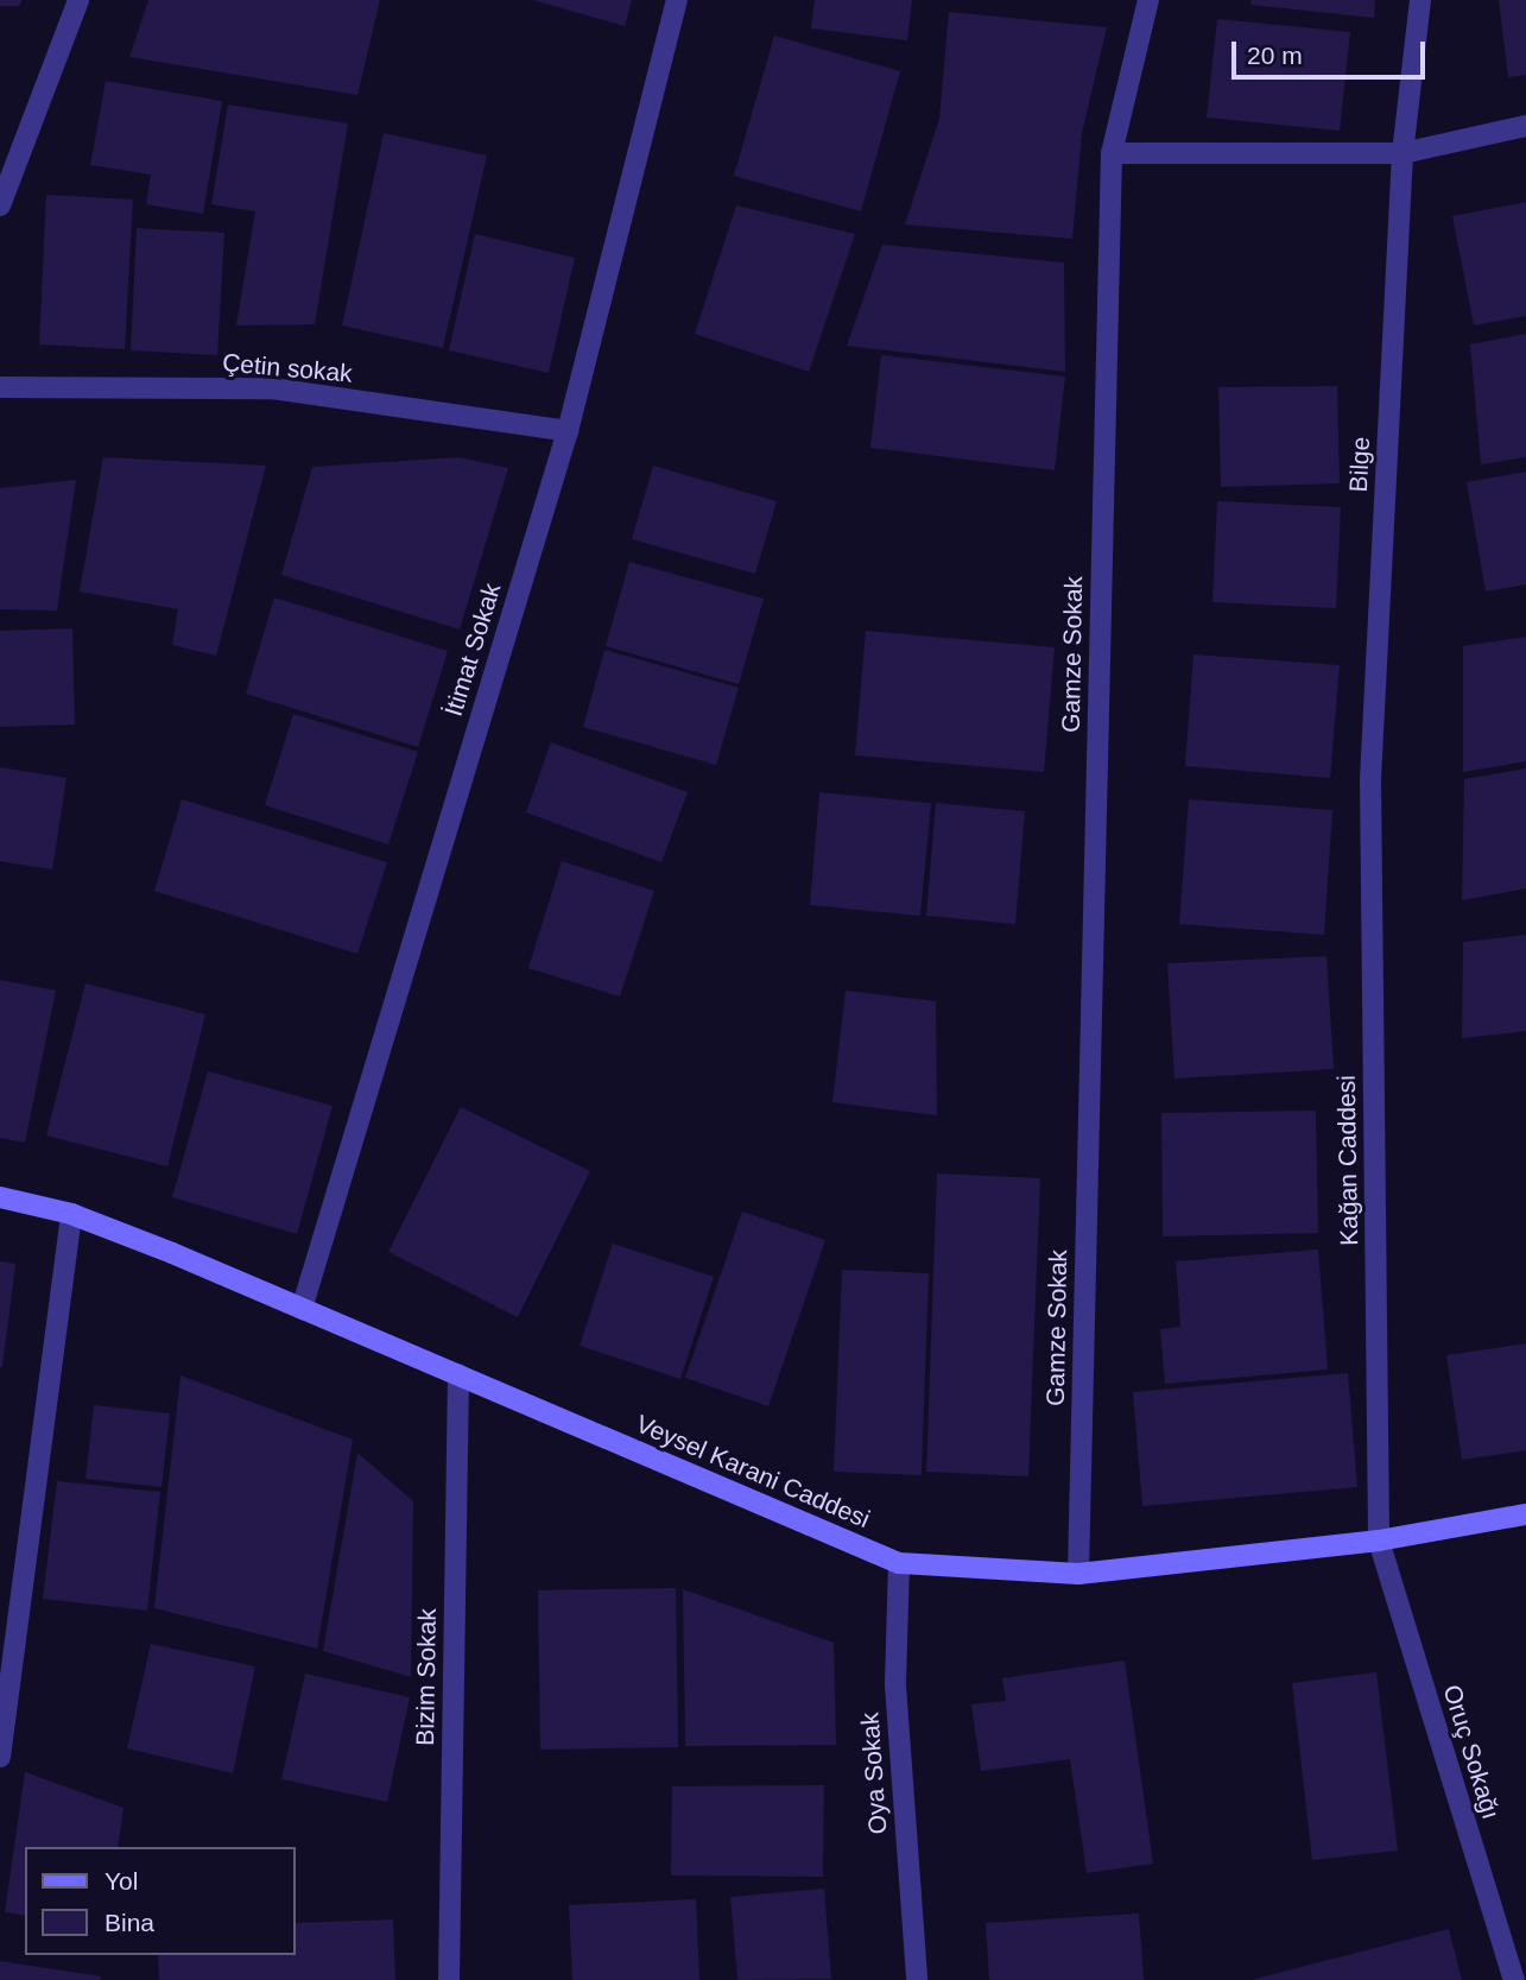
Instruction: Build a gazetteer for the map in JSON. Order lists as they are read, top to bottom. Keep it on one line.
{"streets":{"main road":["Veysel Karani Caddesi"],"street":["Çetin sokak","Bilge","İtimat Sokak","Gamze Sokak","Kağan Caddesi","Bizim Sokak","Oruç Sokağı","Oya Sokak"]},"crossings":[["Çetin sokak","İtimat Sokak"],["Bilge","Kağan Caddesi"],["İtimat Sokak","Veysel Karani Caddesi"],["Gamze Sokak","Veysel Karani Caddesi"],["Kağan Caddesi","Veysel Karani Caddesi"],["Kağan Caddesi","Oruç Sokağı"],["Veysel Karani Caddesi","Bizim Sokak"],["Veysel Karani Caddesi","Oruç Sokağı"],["Veysel Karani Caddesi","Oya Sokak"]],"legend":["Yol","Bina"],"scale_bar":"20 m"}
